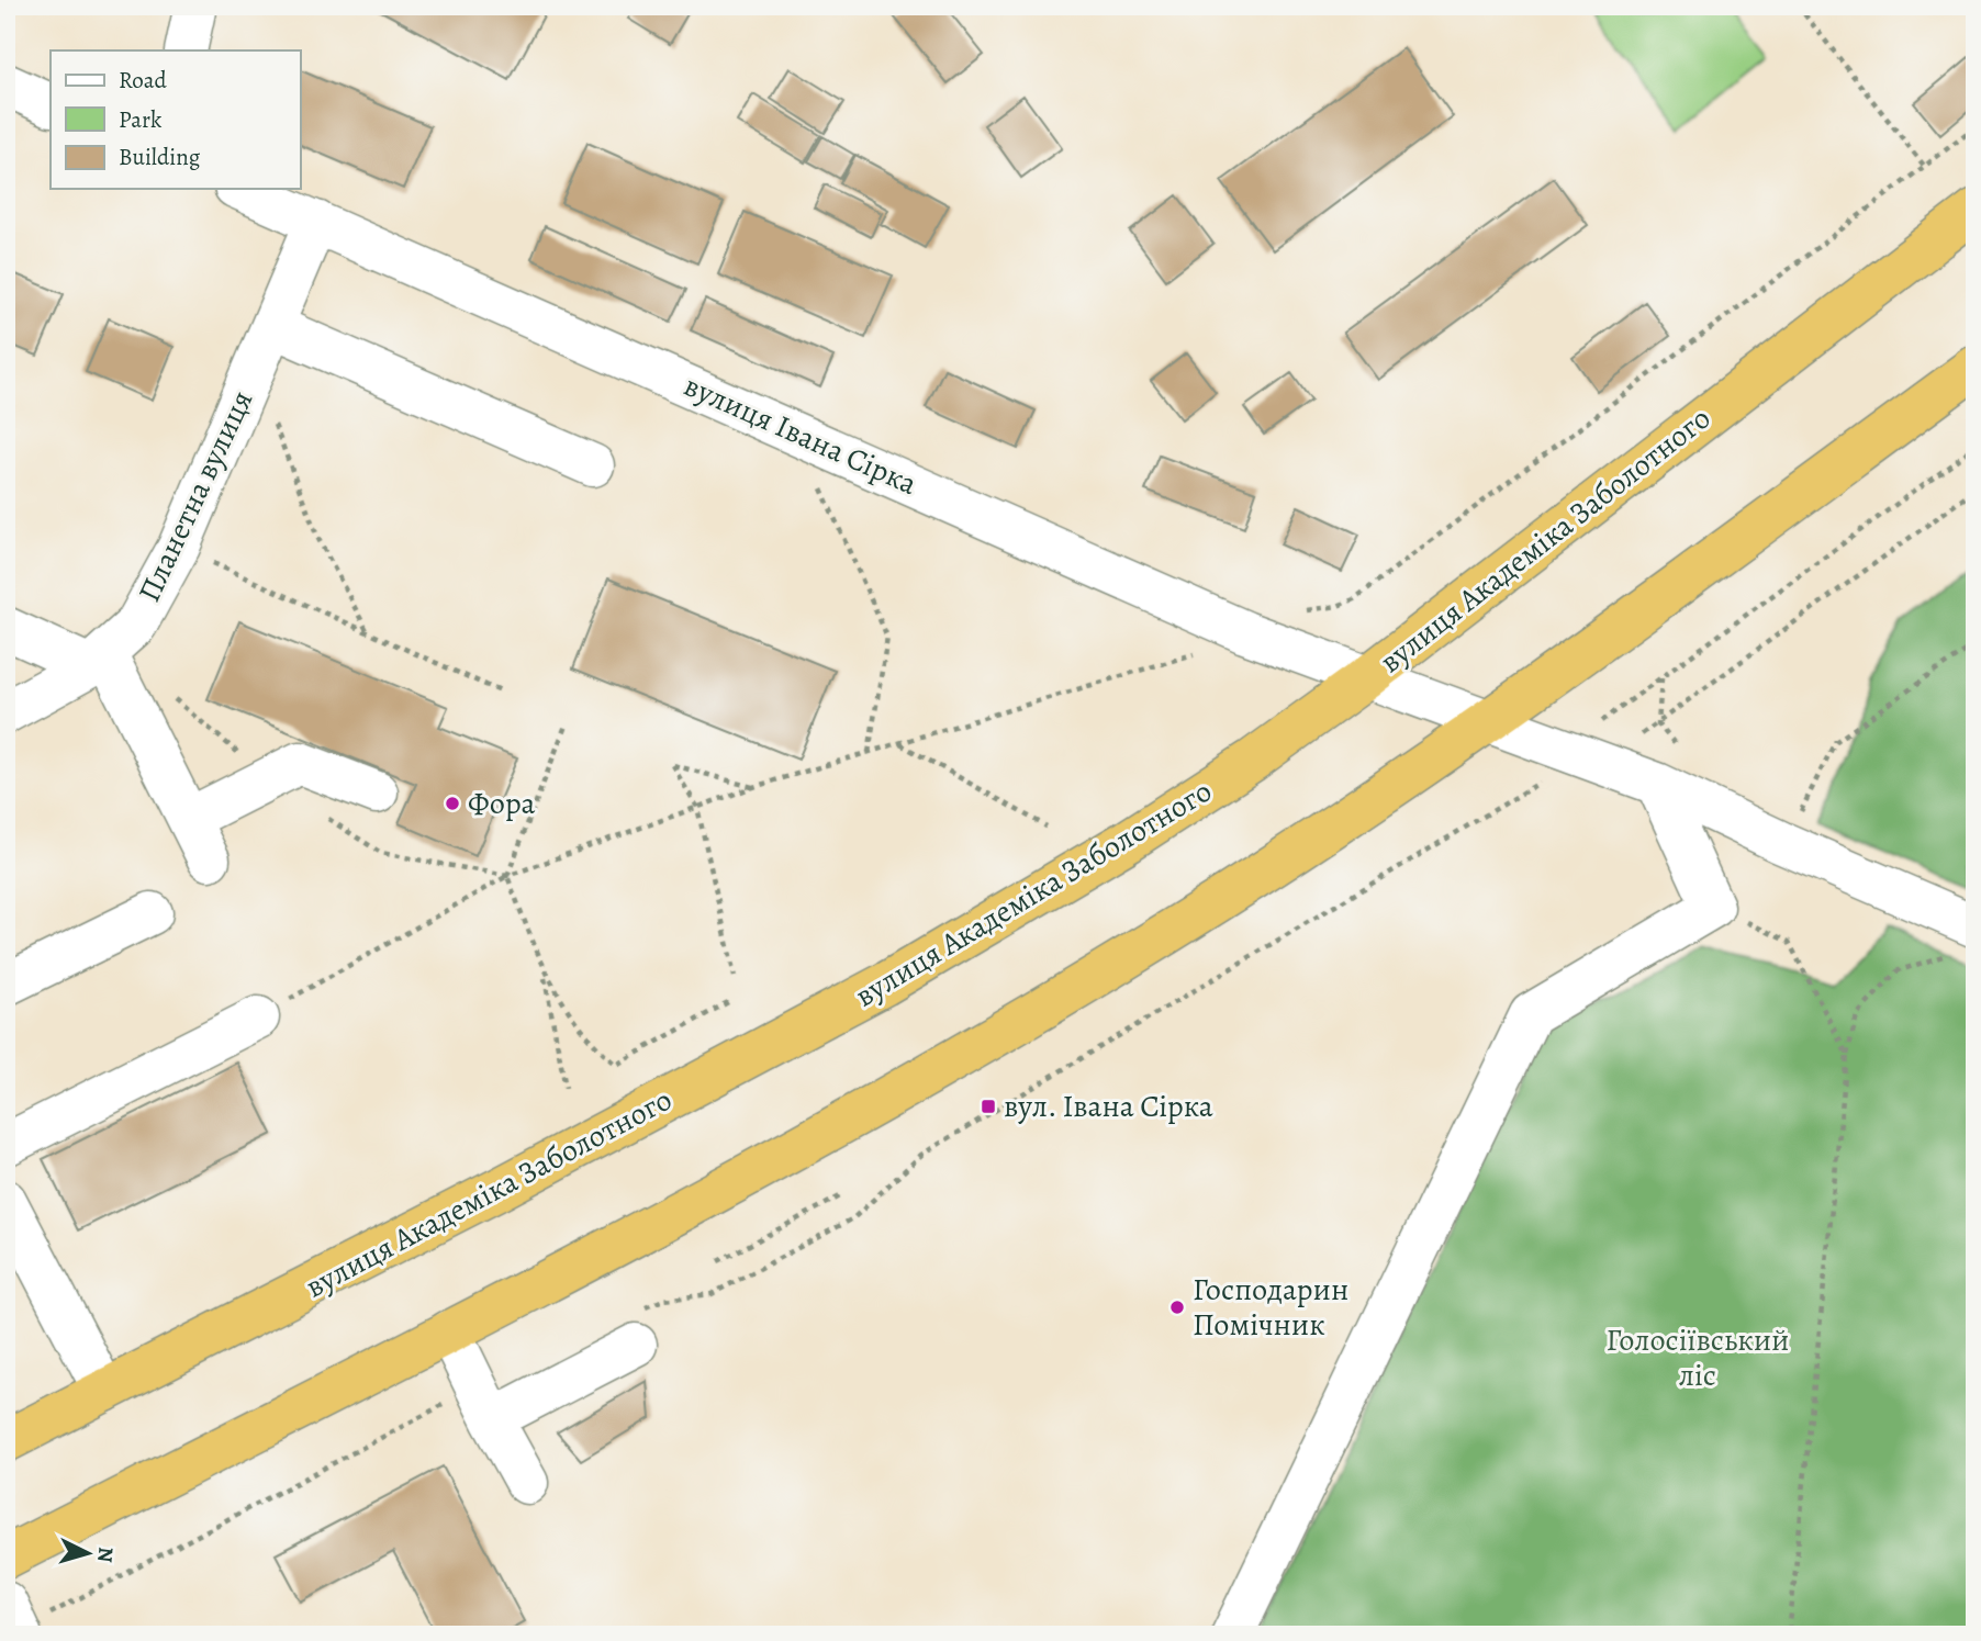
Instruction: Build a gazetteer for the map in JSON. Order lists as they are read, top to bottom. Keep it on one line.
{"streets":{"highway":["вулиця Академіка Заболотного"],"street":["вулиця Івана Сірка","Планетна вулиця"]},"crossings":[["вулиця Івана Сірка","Планетна вулиця"],["вулиця Івана Сірка","вулиця Академіка Заболотного"]],"parks":["Голосіївський ліс"],"places":{"other":["Фора","Господарин Помічник"],"transit":["вул. Івана Сірка"]},"legend":["Road","Park","Building"],"north":"right"}
